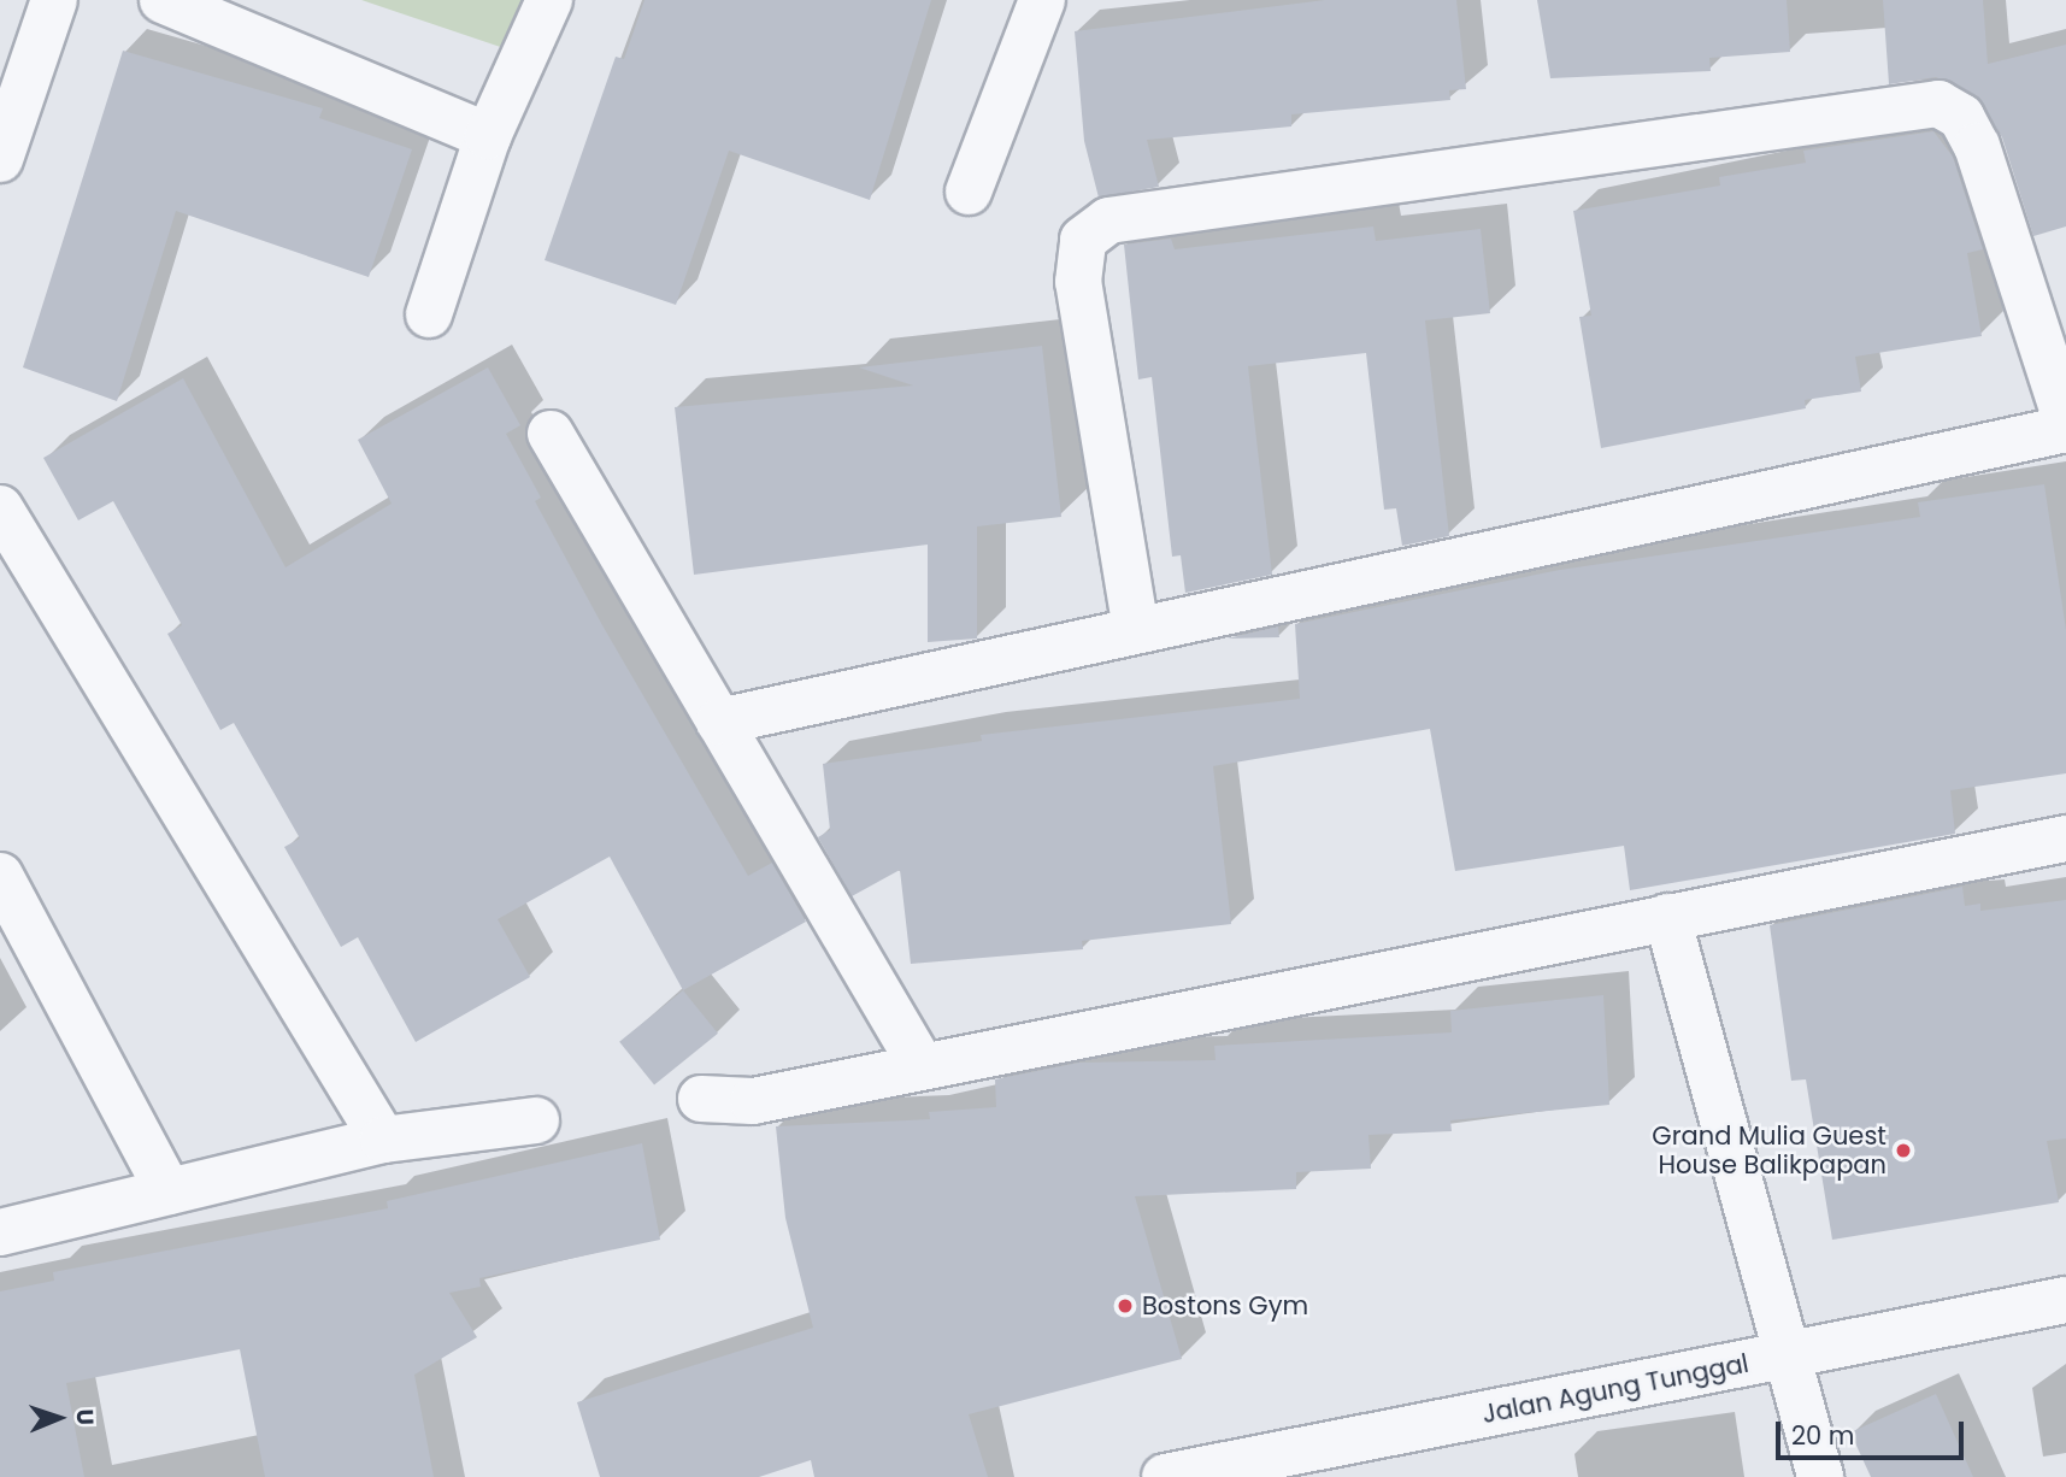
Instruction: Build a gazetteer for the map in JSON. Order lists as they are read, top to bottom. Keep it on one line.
{"streets":{"street":["Jalan Agung Tunggal"]},"places":["Grand Mulia Guest House Balikpapan","Bostons Gym"],"scale_bar":"20 m","north":"right"}
